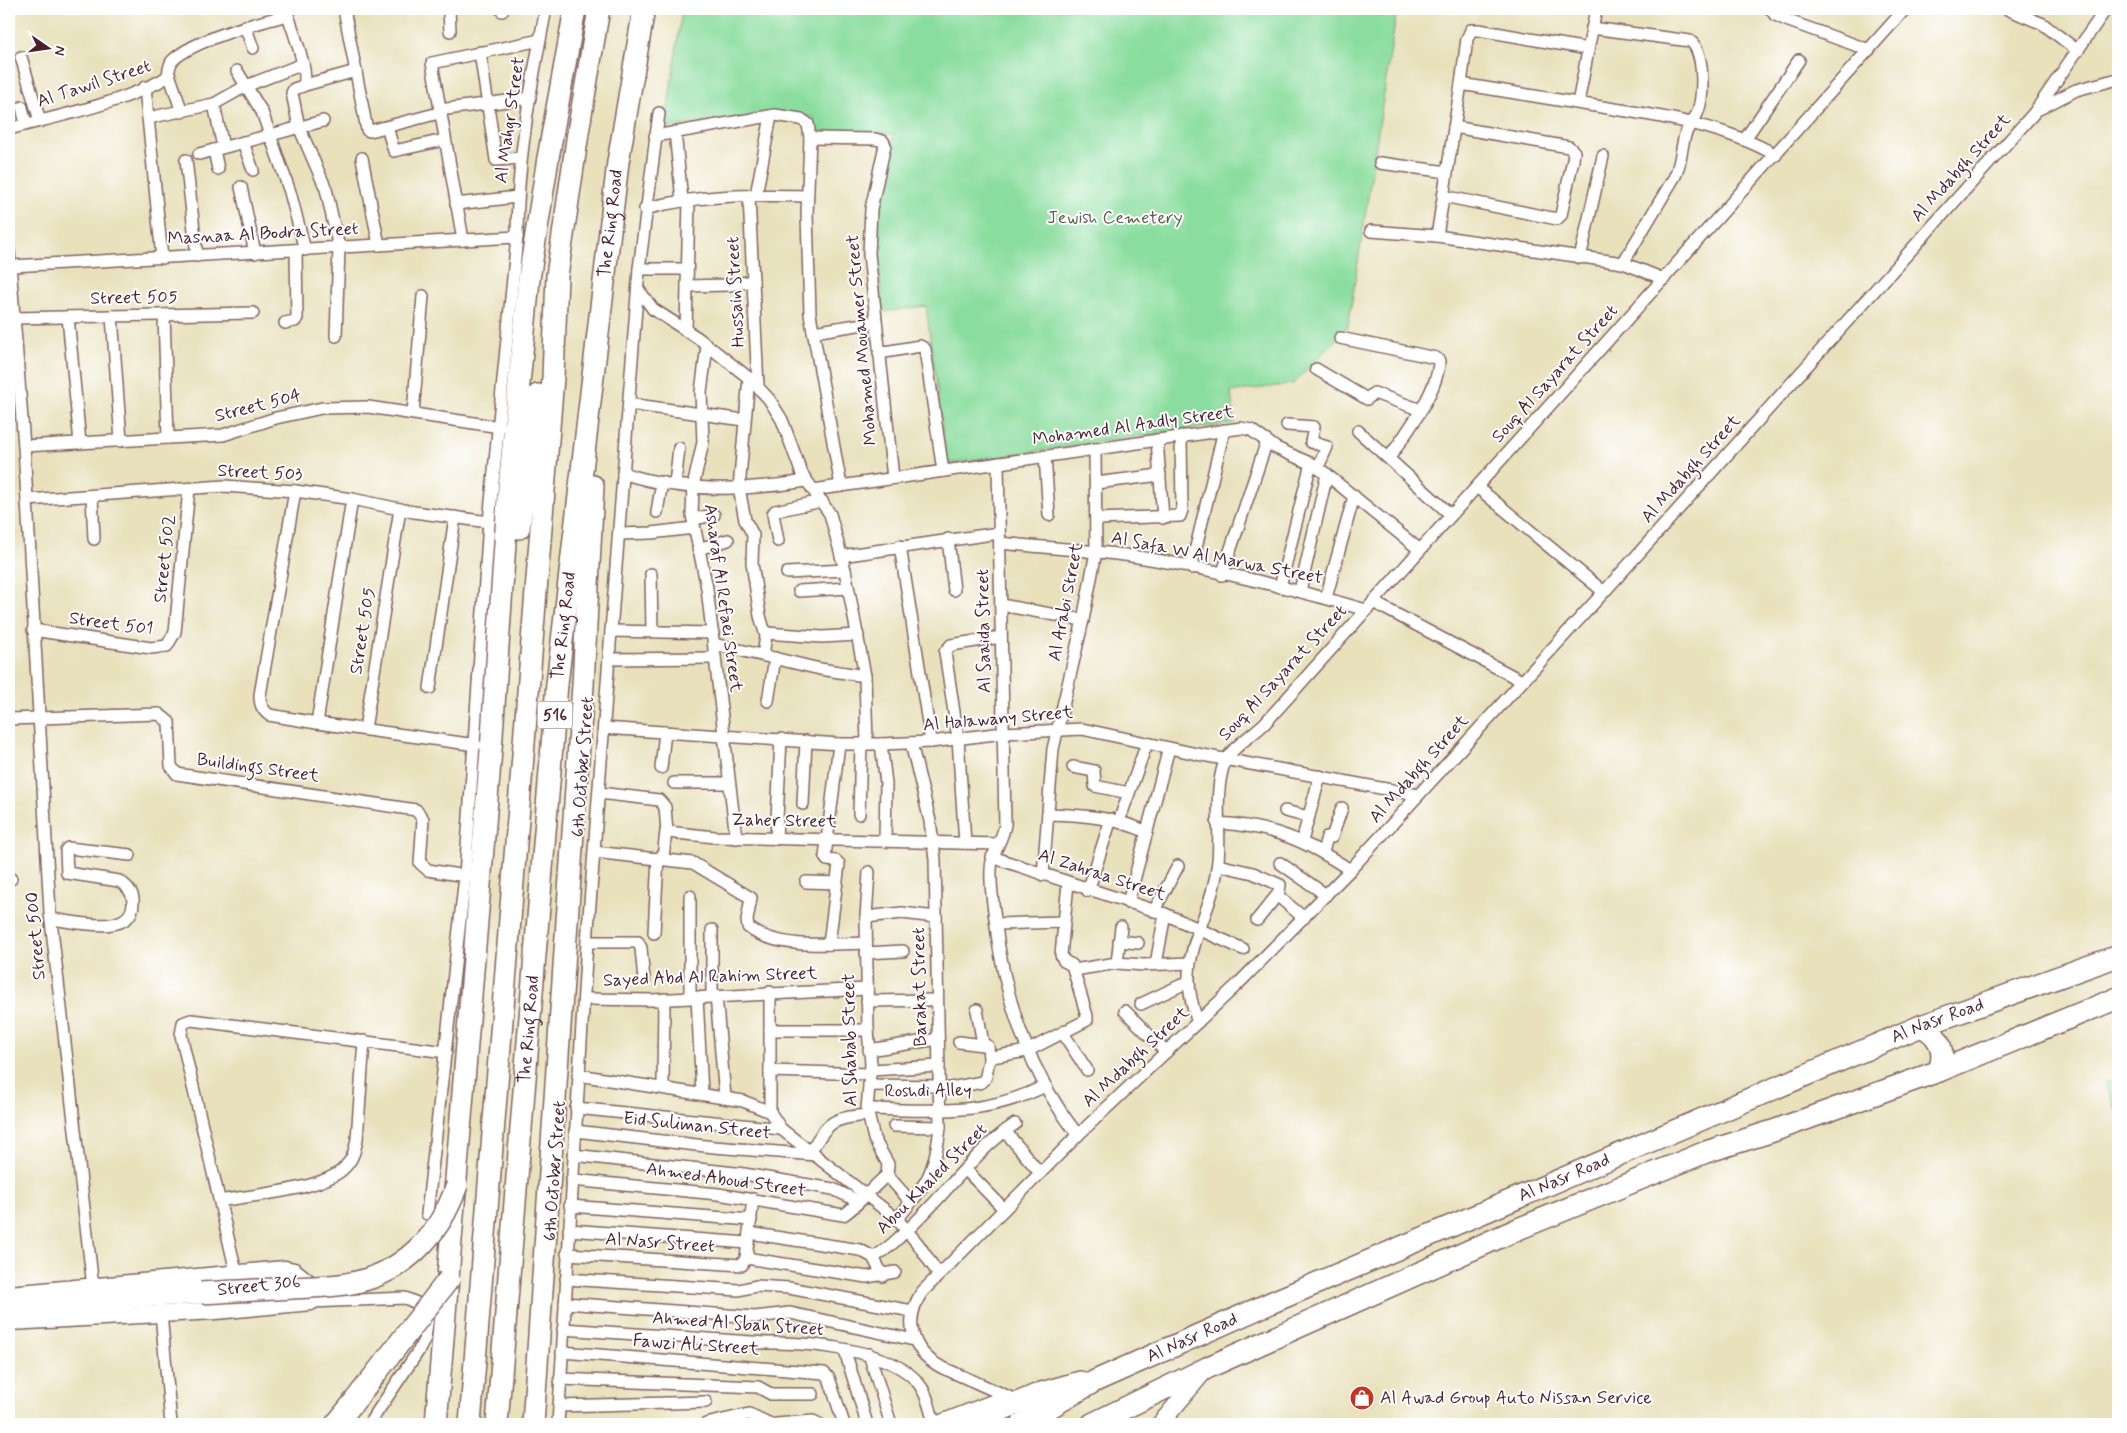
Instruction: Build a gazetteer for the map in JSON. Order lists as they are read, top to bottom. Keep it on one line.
{"streets":{"highway":["The Ring Road","516","Al Nasr Road"],"street":["Al Tawil Street","Al Mahgr Street","Al Mdabgh Street","Masnaa Al Bodra Street","Hussain Street","Street 505","Mohamed Mouamer Street","Souq Al Sayarat Street","Street 504","Mohamed Al Aadly Street","Street 503","Al Safa W Al Marwa Street","Street 502","Asharaf Al Refaei Street","Al Arabi Street","Street 501","Al Saaida Street","Al Halawany Street","6th October Street","Buildings Street","Zaher Street","Al Zahraa Street","Street 500","Sayed Abd Al Rahim Street","Barakat Street","Al Shabab Street","Roshdi Alley","Eid Suliman Street","Abou Khaled Street","Ahmed Aboud Street","Al Nasr Street","Street 306","Ahmed Al Sbah Street","Fawzi Ali Street"]},"crossings":[["Al Mahgr Street","Masnaa Al Bodra Street"],["Al Mahgr Street","Street 504"],["Al Mahgr Street","Street 503"],["Al Mahgr Street","Buildings Street"],["Al Mdabgh Street","Al Safa W Al Marwa Street"],["Al Mdabgh Street","Al Saaida Street"],["Al Mdabgh Street","Al Halawany Street"],["Masnaa Al Bodra Street","Street 500"],["Street 505","Street 503"],["Street 505","Street 500"],["Mohamed Mouamer Street","Mohamed Al Aadly Street"],["Souq Al Sayarat Street","Mohamed Al Aadly Street"],["Souq Al Sayarat Street","Al Safa W Al Marwa Street"],["Souq Al Sayarat Street","Al Halawany Street"],["Street 504","Street 500"],["Mohamed Al Aadly Street","Asharaf Al Refaei Street"],["Mohamed Al Aadly Street","Al Arabi Street"],["Mohamed Al Aadly Street","Al Saaida Street"],["Mohamed Al Aadly Street","6th October Street"],["Street 503","Street 502"],["Street 503","Street 500"],["Al Safa W Al Marwa Street","Al Arabi Street"],["Al Safa W Al Marwa Street","Al Saaida Street"],["Street 502","Street 501"],["Asharaf Al Refaei Street","Al Halawany Street"],["Asharaf Al Refaei Street","Zaher Street"],["Al Arabi Street","Al Halawany Street"],["Al Arabi Street","Al Zahraa Street"],["Street 501","Street 500"],["Al Saaida Street","Al Halawany Street"],["Al Saaida Street","Zaher Street"],["Al Saaida Street","Al Zahraa Street"],["Al Saaida Street","Roshdi Alley"],["Al Halawany Street","6th October Street"],["Al Halawany Street","Barakat Street"],["6th October Street","Sayed Abd Al Rahim Street"],["6th October Street","Eid Suliman Street"],["6th October Street","Ahmed Aboud Street"],["6th October Street","Al Nasr Street"],["6th October Street","Ahmed Al Sbah Street"],["6th October Street","Fawzi Ali Street"],["Buildings Street","Street 500"],["Zaher Street","Barakat Street"],["Street 500","Street 306"],["Sayed Abd Al Rahim Street","Barakat Street"],["Sayed Abd Al Rahim Street","Al Shabab Street"],["Barakat Street","Roshdi Alley"],["Al Shabab Street","Roshdi Alley"],["Roshdi Alley","Eid Suliman Street"]],"parks":["Jewish Cemetery"],"places":{"shop":["Al Awad Group Auto Nissan Service"]},"north":"right"}
